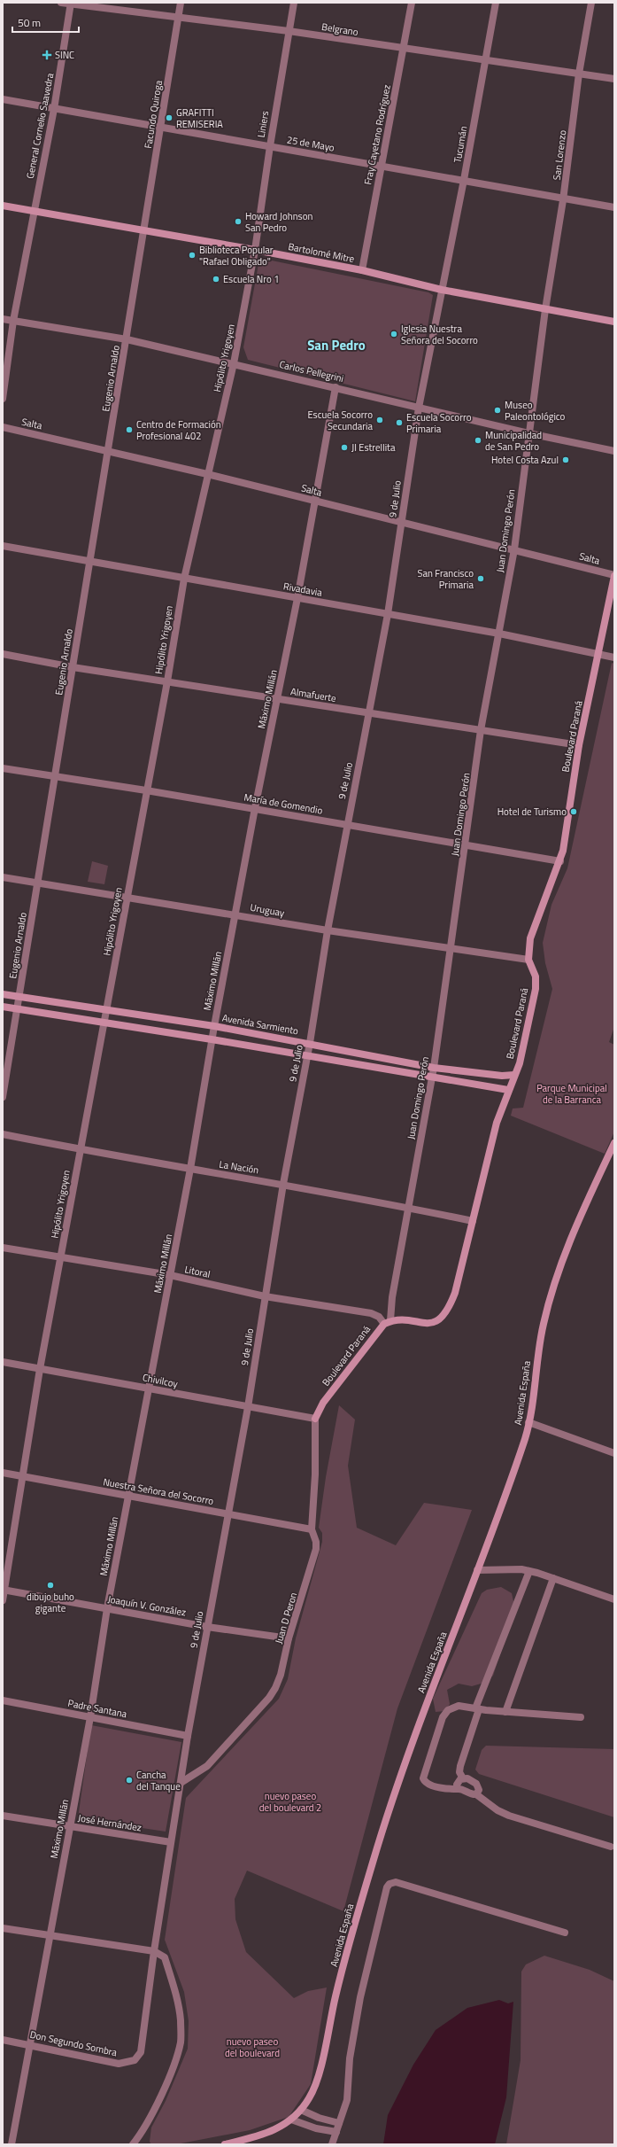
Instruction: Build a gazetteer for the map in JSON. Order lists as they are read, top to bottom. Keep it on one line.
{"streets":{"main road":["Bartolomé Mitre","Boulevard Paraná","Avenida Sarmiento","Avenida España"],"street":["Belgrano","Facundo Quiroga","Liniers","General Cornelio Saavedra","Fray Cayetano Rodríguez","25 de Mayo","Tucumán","San Lorenzo","Hipólito Yrigoyen","Carlos Pellegrini","Eugenio Arnaldo","Salta","9 de Julio","Juan Domingo Perón","Rivadavia","Almafuerte","Máximo Millán","María de Gomendio","Uruguay","La Nación","Litoral","Chivilcoy","Nuestra Señora del Socorro","Joaquín V. González","Juan D Peron","Padre Santana","José Hernández","Don Segundo Sombra"]},"crossings":[["Belgrano","Facundo Quiroga"],["Belgrano","Liniers"],["Belgrano","General Cornelio Saavedra"],["Belgrano","Fray Cayetano Rodríguez"],["Belgrano","Tucumán"],["Belgrano","San Lorenzo"],["Facundo Quiroga","25 de Mayo"],["Facundo Quiroga","Bartolomé Mitre"],["Facundo Quiroga","Eugenio Arnaldo"],["Liniers","25 de Mayo"],["Liniers","Bartolomé Mitre"],["Liniers","Hipólito Yrigoyen"],["General Cornelio Saavedra","25 de Mayo"],["General Cornelio Saavedra","Bartolomé Mitre"],["General Cornelio Saavedra","Carlos Pellegrini"],["Fray Cayetano Rodríguez","25 de Mayo"],["Fray Cayetano Rodríguez","Bartolomé Mitre"],["25 de Mayo","Tucumán"],["25 de Mayo","San Lorenzo"],["Tucumán","Bartolomé Mitre"],["Tucumán","9 de Julio"],["San Lorenzo","Bartolomé Mitre"],["San Lorenzo","Juan Domingo Perón"],["Bartolomé Mitre","Hipólito Yrigoyen"],["Bartolomé Mitre","Eugenio Arnaldo"],["Bartolomé Mitre","9 de Julio"],["Bartolomé Mitre","Juan Domingo Perón"],["Hipólito Yrigoyen","Carlos Pellegrini"],["Hipólito Yrigoyen","Salta"],["Hipólito Yrigoyen","Rivadavia"],["Hipólito Yrigoyen","Almafuerte"],["Hipólito Yrigoyen","María de Gomendio"],["Hipólito Yrigoyen","Uruguay"],["Hipólito Yrigoyen","Avenida Sarmiento"],["Hipólito Yrigoyen","La Nación"],["Hipólito Yrigoyen","Litoral"],["Hipólito Yrigoyen","Chivilcoy"],["Hipólito Yrigoyen","Nuestra Señora del Socorro"],["Hipólito Yrigoyen","Joaquín V. González"],["Carlos Pellegrini","Eugenio Arnaldo"],["Carlos Pellegrini","9 de Julio"],["Carlos Pellegrini","Juan Domingo Perón"],["Carlos Pellegrini","Máximo Millán"],["Eugenio Arnaldo","Salta"],["Eugenio Arnaldo","Rivadavia"],["Eugenio Arnaldo","Almafuerte"],["Eugenio Arnaldo","María de Gomendio"],["Eugenio Arnaldo","Uruguay"],["Eugenio Arnaldo","Avenida Sarmiento"],["Salta","9 de Julio"],["Salta","Juan Domingo Perón"],["Salta","Máximo Millán"],["Salta","Boulevard Paraná"],["9 de Julio","Rivadavia"],["9 de Julio","Almafuerte"],["9 de Julio","María de Gomendio"],["9 de Julio","Uruguay"],["9 de Julio","Avenida Sarmiento"],["9 de Julio","La Nación"],["9 de Julio","Litoral"],["9 de Julio","Chivilcoy"],["9 de Julio","Nuestra Señora del Socorro"],["9 de Julio","Joaquín V. González"],["9 de Julio","Juan D Peron"],["9 de Julio","Padre Santana"],["9 de Julio","José Hernández"],["9 de Julio","Don Segundo Sombra"],["Juan Domingo Perón","Rivadavia"],["Juan Domingo Perón","Almafuerte"],["Juan Domingo Perón","Boulevard Paraná"],["Juan Domingo Perón","María de Gomendio"],["Juan Domingo Perón","Uruguay"],["Juan Domingo Perón","Avenida Sarmiento"],["Juan Domingo Perón","La Nación"],["Juan Domingo Perón","Litoral"],["Rivadavia","Máximo Millán"],["Rivadavia","Boulevard Paraná"],["Almafuerte","Máximo Millán"],["Almafuerte","Boulevard Paraná"],["Máximo Millán","María de Gomendio"],["Máximo Millán","Uruguay"],["Máximo Millán","Avenida Sarmiento"],["Máximo Millán","La Nación"],["Máximo Millán","Litoral"],["Máximo Millán","Chivilcoy"],["Máximo Millán","Nuestra Señora del Socorro"],["Máximo Millán","Joaquín V. González"],["Máximo Millán","Padre Santana"],["Máximo Millán","José Hernández"],["Máximo Millán","Don Segundo Sombra"],["Boulevard Paraná","María de Gomendio"],["Boulevard Paraná","Uruguay"],["Boulevard Paraná","Avenida Sarmiento"],["Boulevard Paraná","La Nación"],["Boulevard Paraná","Litoral"],["Boulevard Paraná","Chivilcoy"],["Boulevard Paraná","Juan D Peron"],["Chivilcoy","Juan D Peron"],["Nuestra Señora del Socorro","Juan D Peron"],["Joaquín V. González","Juan D Peron"],["José Hernández","Don Segundo Sombra"]],"districts":["San Pedro"],"parks":["Parque Municipal de la Barranca","nuevo paseo del boulevard 2","nuevo paseo del boulevard"],"places":{"health":["SINC"],"other":["GRAFITTI REMISERIA","Howard Johnson San Pedro","Biblioteca Popular \"Rafael Obligado\"","Escuela Nro 1","Iglesia Nuestra Señora del Socorro","Museo Paleontológico","Escuela Socorro Secundaria","Escuela Socorro Primaria","Centro de Formación Profesional 402","Municipalidad de San Pedro","JI Estrellita","Hotel Costa Azul","San Francisco Primaria","Hotel de Turismo","dibujo buho gigante","Cancha del Tanque"]},"scale_bar":"50 m"}
